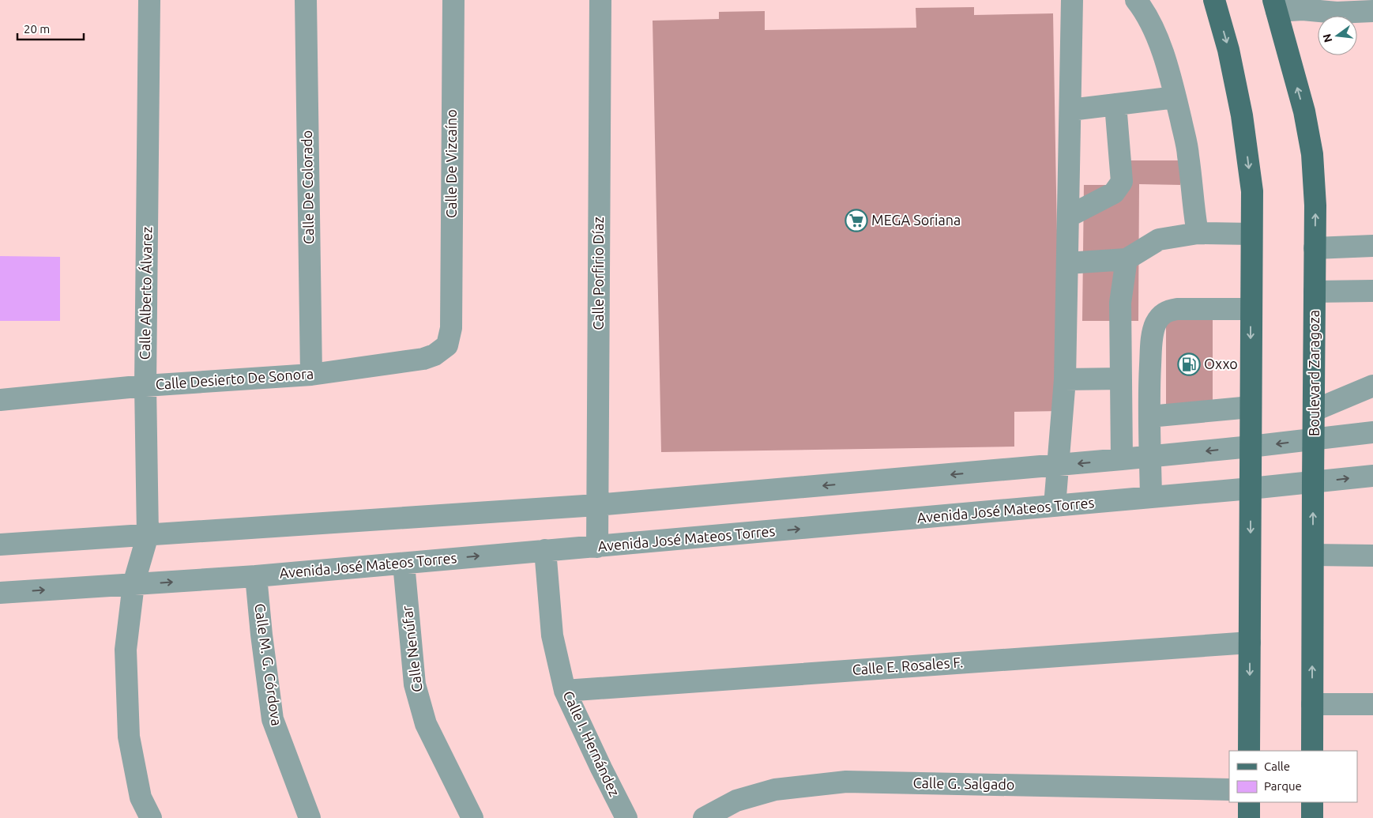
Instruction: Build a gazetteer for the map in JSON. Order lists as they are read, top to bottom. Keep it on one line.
{"streets":{"main road":["Boulevard Zaragoza"],"street":["Calle De Vizcaíno","Calle De Colorado","Calle Porfirio Díaz","Calle Alberto Álvarez","Calle Desierto De Sonora","Avenida José Mateos Torres","Calle Nenúfar","Calle M. G. Córdova","Calle E. Rosales F.","Calle I. Hernández","Calle G. Salgado"]},"crossings":[["Calle De Vizcaíno","Calle Desierto De Sonora"],["Calle De Colorado","Calle Desierto De Sonora"],["Calle Porfirio Díaz","Avenida José Mateos Torres"],["Calle Alberto Álvarez","Calle Desierto De Sonora"],["Calle Alberto Álvarez","Avenida José Mateos Torres"],["Boulevard Zaragoza","Avenida José Mateos Torres"],["Avenida José Mateos Torres","Calle Nenúfar"],["Avenida José Mateos Torres","Calle M. G. Córdova"],["Avenida José Mateos Torres","Calle I. Hernández"],["Calle E. Rosales F.","Calle I. Hernández"]],"places":{"supermarket":["MEGA Soriana"],"fuel station":["Oxxo"]},"legend":["Calle","Parque"],"scale_bar":"20 m","north":"left"}
